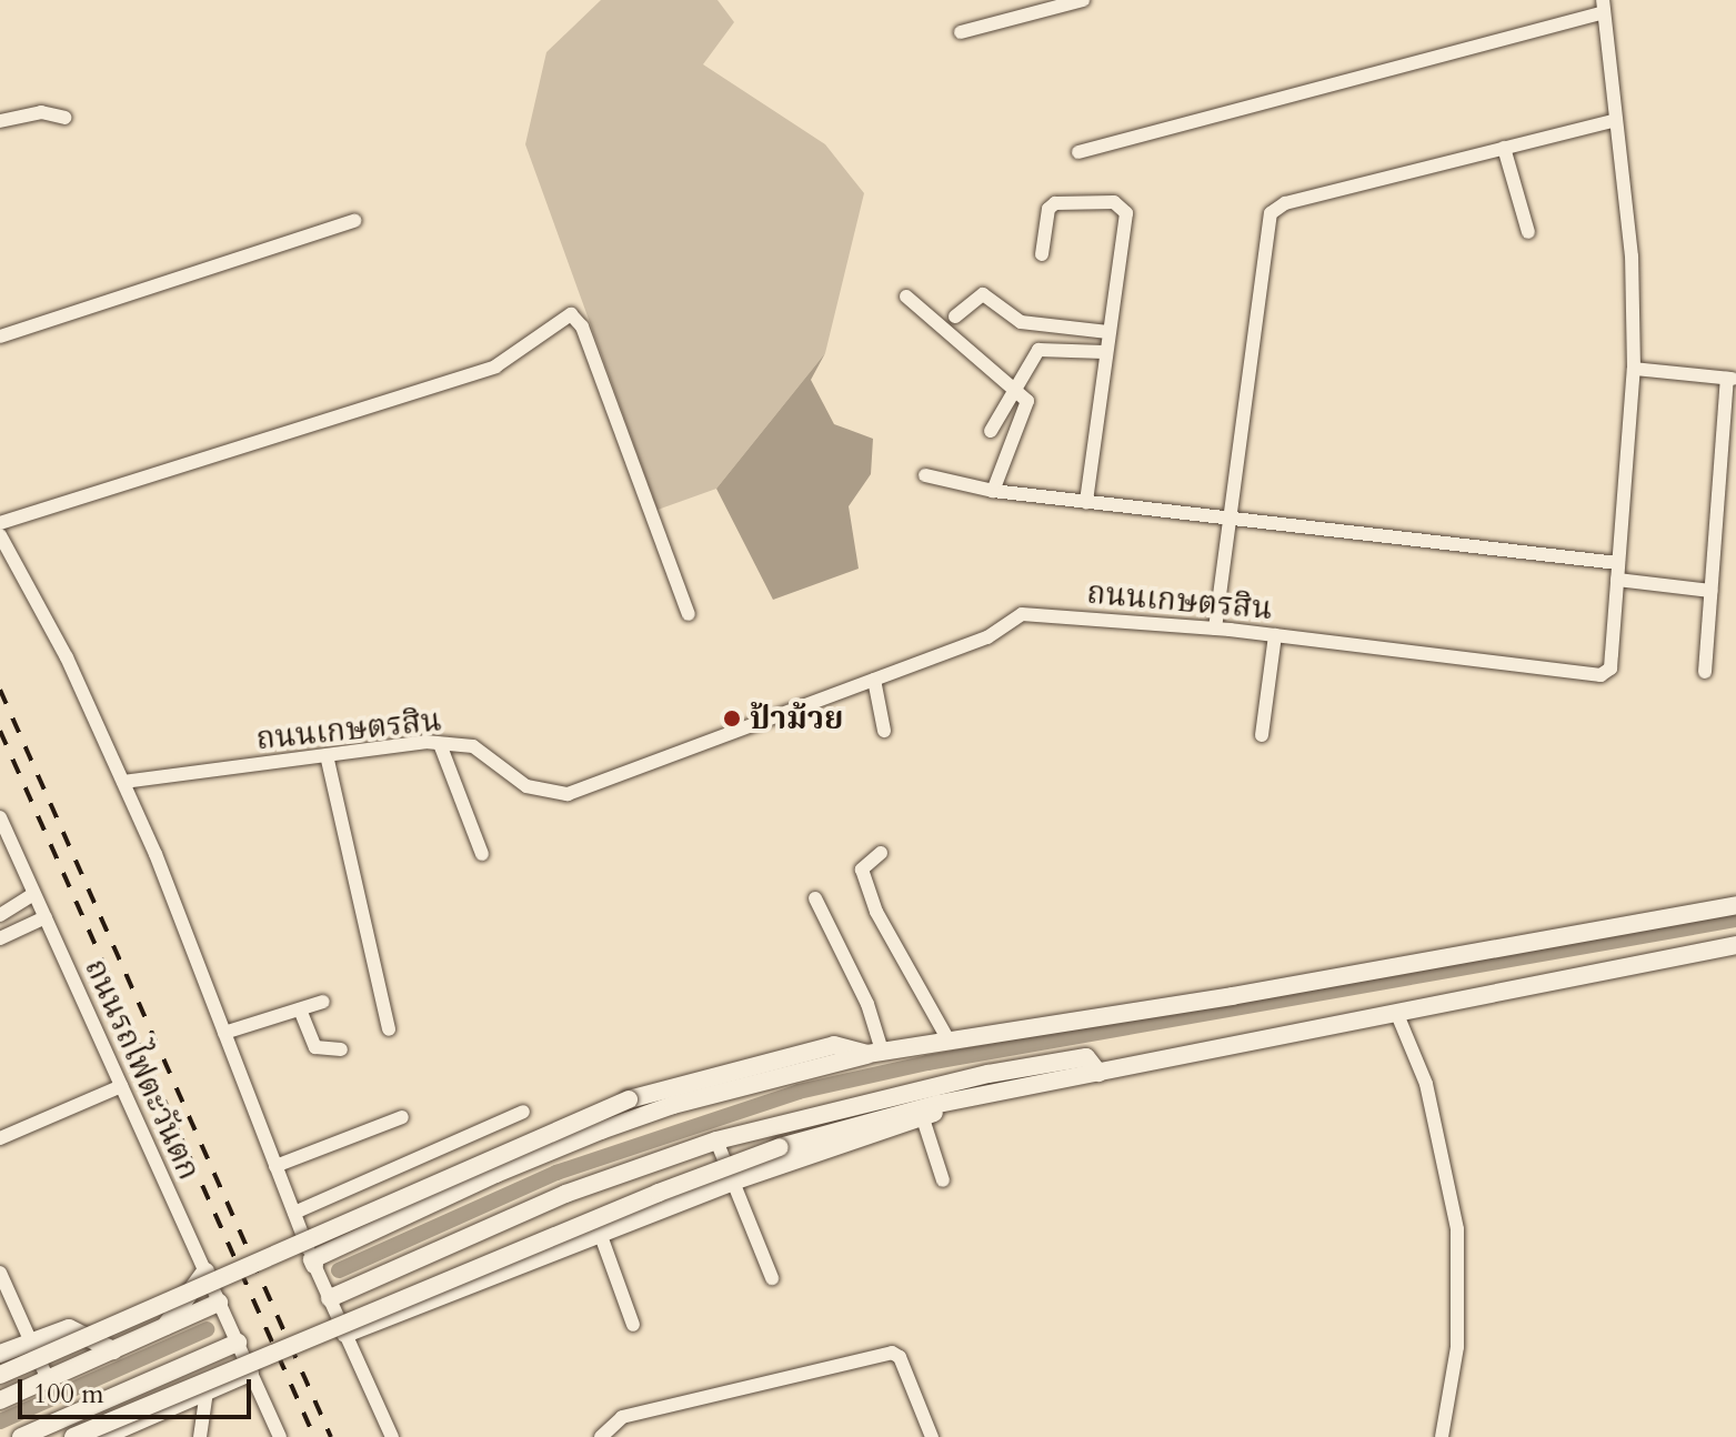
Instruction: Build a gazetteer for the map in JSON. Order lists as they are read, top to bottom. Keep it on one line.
{"streets":{"street":["ถนนเกษตรสิน","ถนนรถไฟตะวันตก"]},"places":["ป้าม้วย"],"scale_bar":"100 m"}
